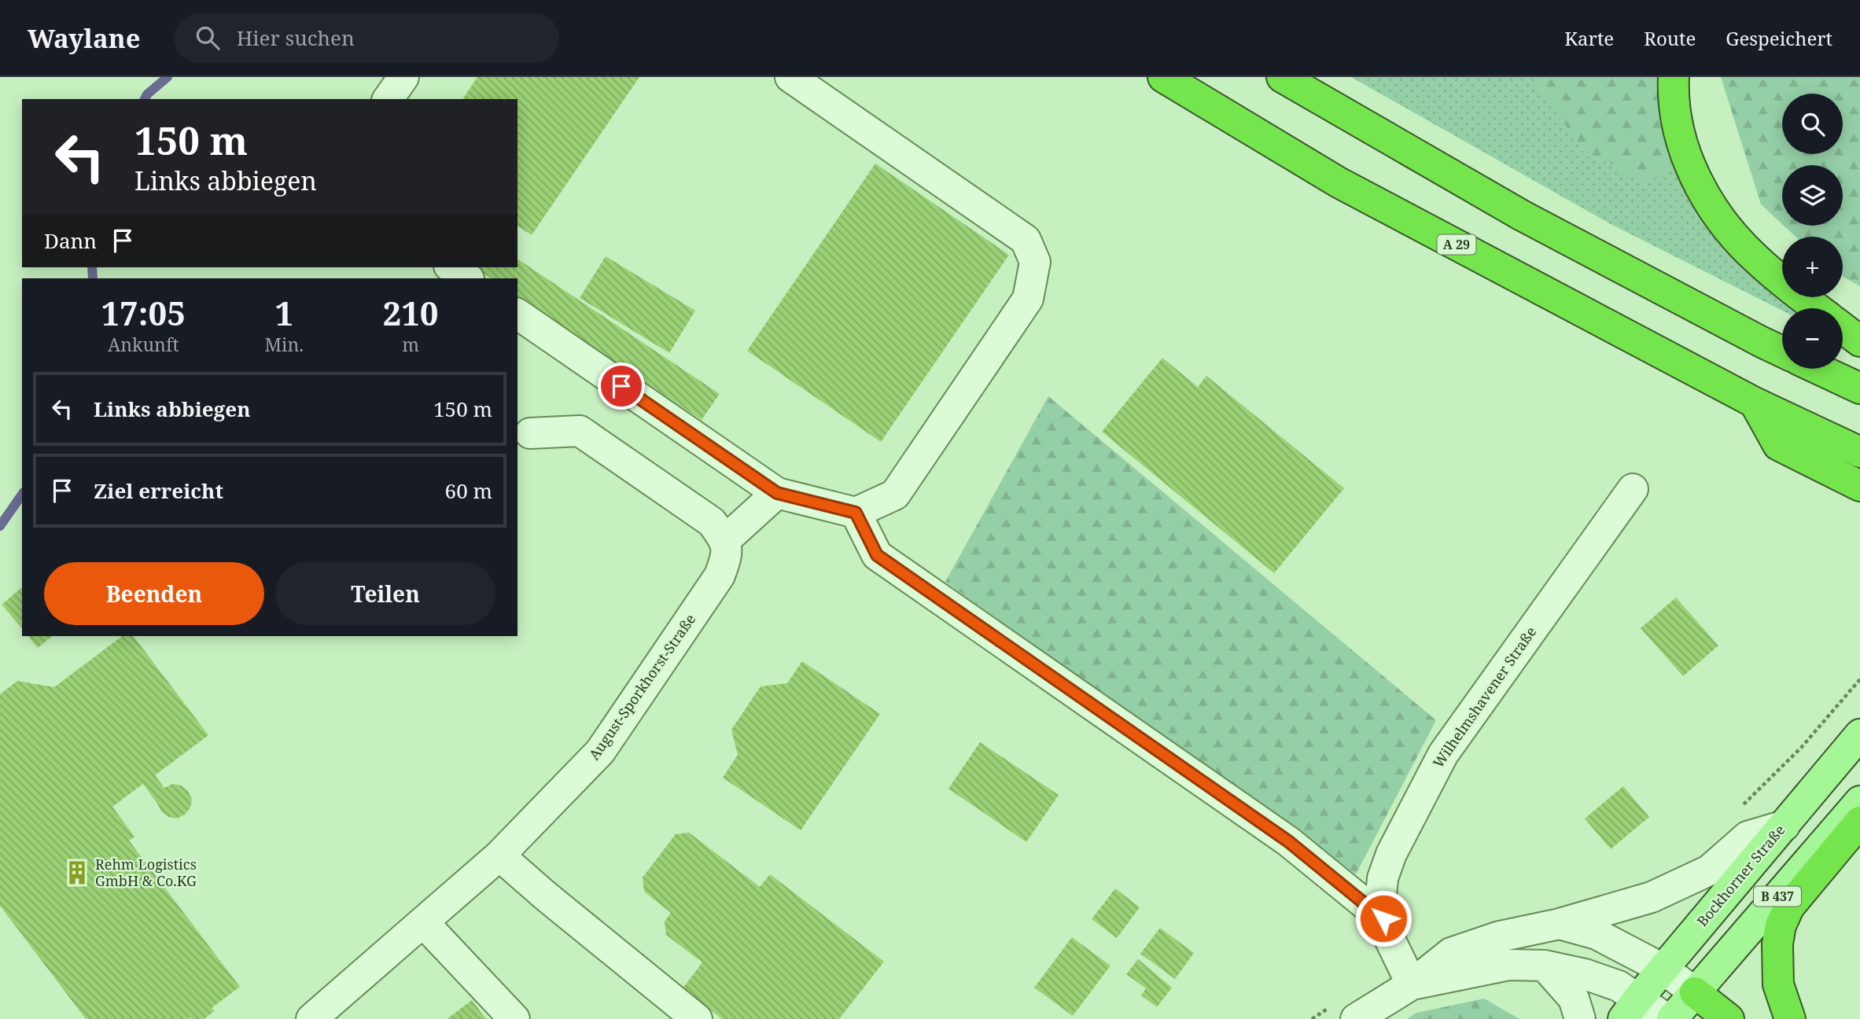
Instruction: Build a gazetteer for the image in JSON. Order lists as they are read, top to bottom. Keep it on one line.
{"streets":{"highway":["A 29"],"main road":["Bockhorner Straße","B 437"],"street":["August-Sporkhorst-Straße","Wilhelmshavener Straße"]},"places":{"building":["Rehm Logistics GmbH & Co.KG"]},"page":{"header":"Waylane","search":"Hier suchen","nav":["Karte","Route","Gespeichert"],"map_buttons":["+","−"],"turn":["150 m","Links abbiegen"],"then":"Dann","eta":["17:05","Ankunft","1","Min.","210","m"],"list":[{"name":"Links abbiegen","value":"150 m"},{"name":"Ziel erreicht","value":"60 m"}],"buttons":["Beenden","Teilen"]}}
